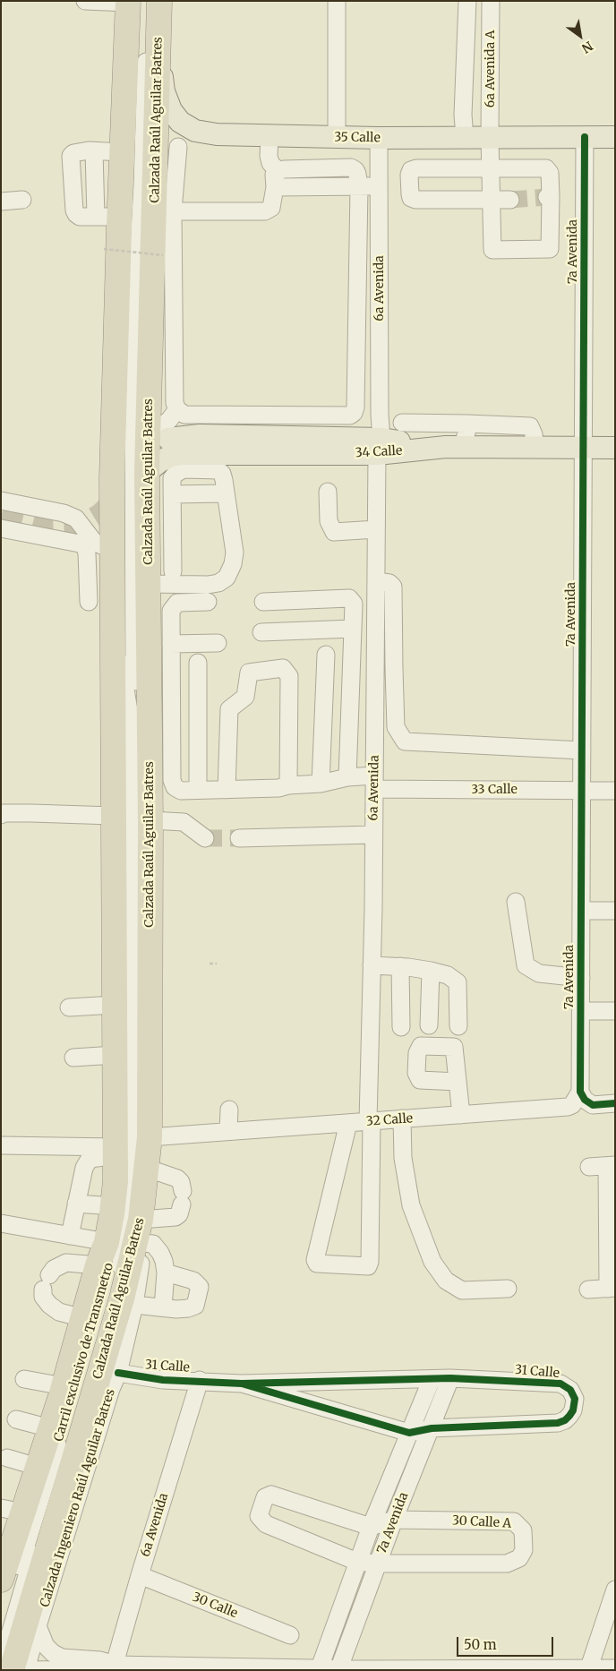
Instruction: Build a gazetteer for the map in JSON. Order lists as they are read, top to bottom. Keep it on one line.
{"streets":{"highway":["Calzada Raúl Aguilar Batres"],"main road":["35 Calle","34 Calle"],"street":["6a Avenida A","7a Avenida","6a Avenida","33 Calle","32 Calle","Carril exclusivo de Transmetro","31 Calle","Calzada Ingeniero Raúl Aguilar Batres","30 Calle A","30 Calle"]},"crossings":[["6a Avenida A","35 Calle"],["Calzada Raúl Aguilar Batres","35 Calle"],["Calzada Raúl Aguilar Batres","34 Calle"],["Calzada Raúl Aguilar Batres","32 Calle"],["Calzada Raúl Aguilar Batres","Carril exclusivo de Transmetro"],["Calzada Raúl Aguilar Batres","Calzada Ingeniero Raúl Aguilar Batres"],["35 Calle","7a Avenida"],["35 Calle","6a Avenida"],["7a Avenida","34 Calle"],["7a Avenida","33 Calle"],["7a Avenida","32 Calle"],["7a Avenida","31 Calle"],["7a Avenida","30 Calle A"],["6a Avenida","34 Calle"],["6a Avenida","33 Calle"],["6a Avenida","32 Calle"],["6a Avenida","31 Calle"],["6a Avenida","30 Calle"],["Carril exclusivo de Transmetro","Calzada Ingeniero Raúl Aguilar Batres"],["31 Calle","Calzada Ingeniero Raúl Aguilar Batres"]],"scale_bar":"50 m","north":"bottom right"}
